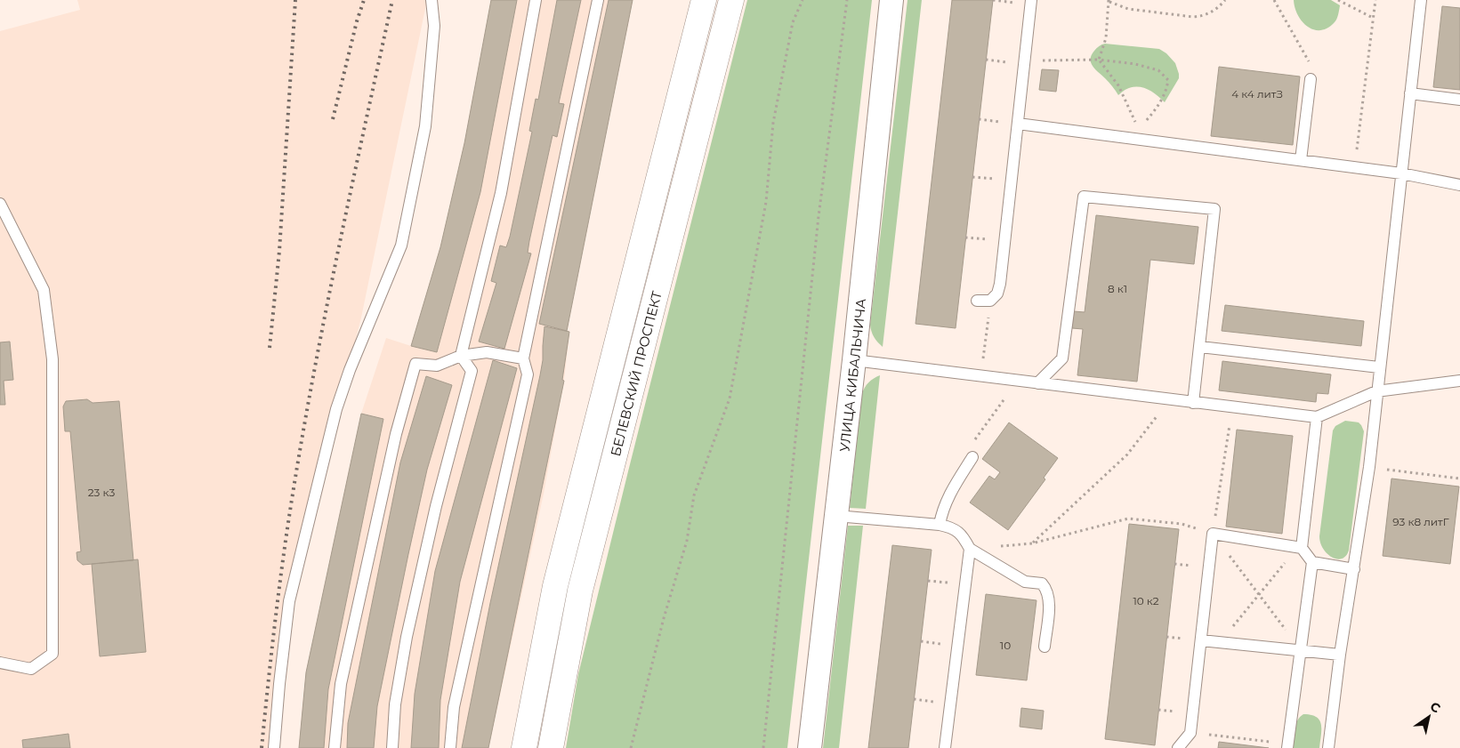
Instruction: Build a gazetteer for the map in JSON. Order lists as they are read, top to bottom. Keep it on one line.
{"streets":{"street":["БЕЛЕВСКИЙ ПРОСПЕКТ","УЛИЦА КИБАЛЬЧИЧА"]},"house_numbers":["4 к4 литЗ","8 к1","23 к3","93 к8 литГ","10 к2","10"],"north":"top right"}
